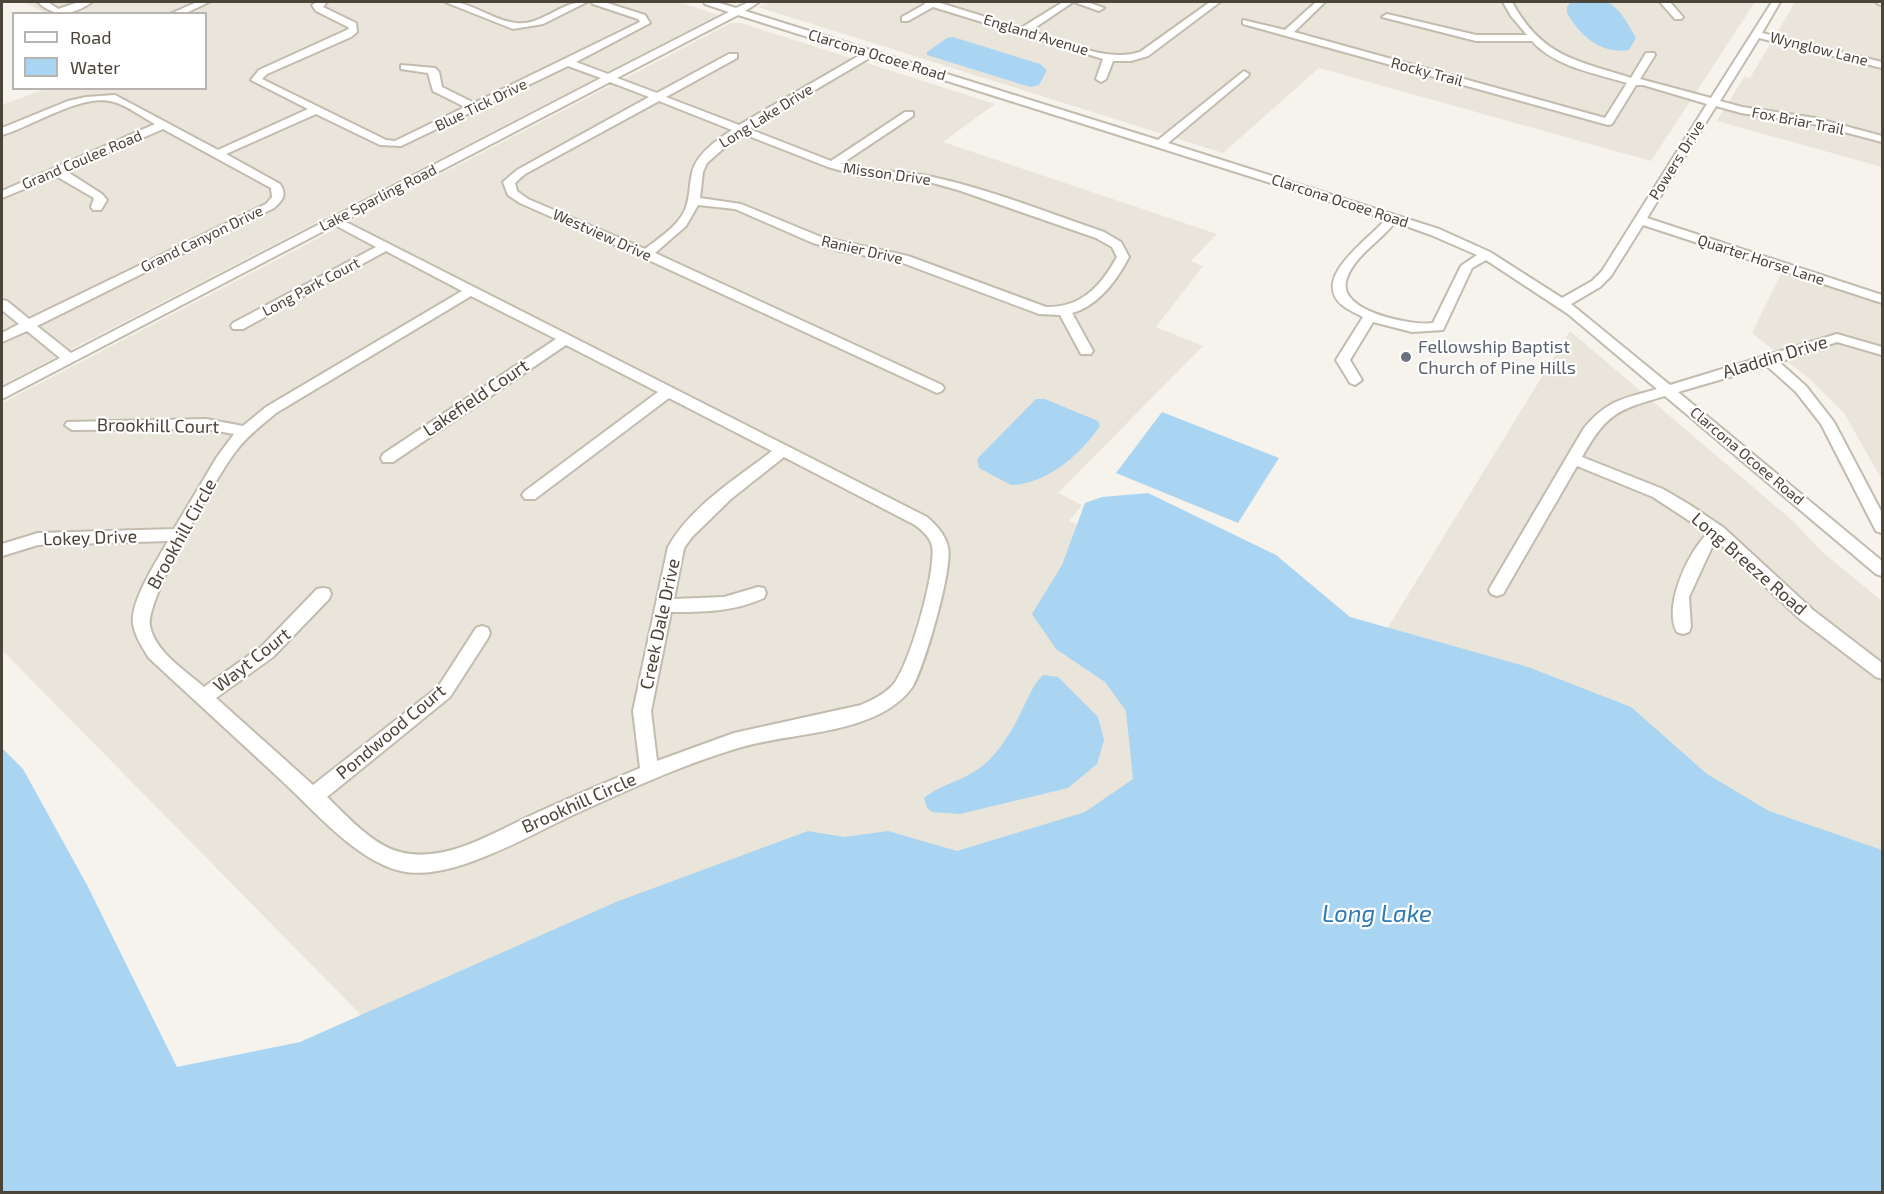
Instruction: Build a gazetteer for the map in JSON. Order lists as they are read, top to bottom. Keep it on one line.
{"streets":{"street":["England Avenue","Wynglow Lane","Clarcona Ocoee Road","Rocky Trail","Blue Tick Drive","Long Lake Drive","Fox Briar Trail","Grand Coulee Road","Powers Drive","Misson Drive","Lake Sparling Road","Westview Drive","Grand Canyon Drive","Ranier Drive","Quarter Horse Lane","Long Park Court","Aladdin Drive","Lakefield Court","Brookhill Court","Brookhill Circle","Lokey Drive","Long Breeze Road","Creek Dale Drive","Wayt Court","Pondwood Court"]},"crossings":[["Wynglow Lane","Powers Drive"],["Clarcona Ocoee Road","Long Lake Drive"],["Clarcona Ocoee Road","Powers Drive"],["Clarcona Ocoee Road","Lake Sparling Road"],["Clarcona Ocoee Road","Aladdin Drive"],["Rocky Trail","Fox Briar Trail"],["Blue Tick Drive","Misson Drive"],["Long Lake Drive","Misson Drive"],["Long Lake Drive","Westview Drive"],["Long Lake Drive","Ranier Drive"],["Fox Briar Trail","Powers Drive"],["Grand Coulee Road","Grand Canyon Drive"],["Powers Drive","Quarter Horse Lane"],["Misson Drive","Lake Sparling Road"],["Misson Drive","Westview Drive"],["Misson Drive","Ranier Drive"],["Lake Sparling Road","Brookhill Circle"],["Long Park Court","Brookhill Circle"],["Aladdin Drive","Long Breeze Road"],["Lakefield Court","Brookhill Circle"],["Brookhill Court","Brookhill Circle"],["Brookhill Circle","Lokey Drive"],["Brookhill Circle","Creek Dale Drive"],["Brookhill Circle","Wayt Court"],["Brookhill Circle","Pondwood Court"]],"water":["Long Lake"],"places":["Fellowship Baptist Church of Pine Hills"],"legend":["Road","Water"]}
